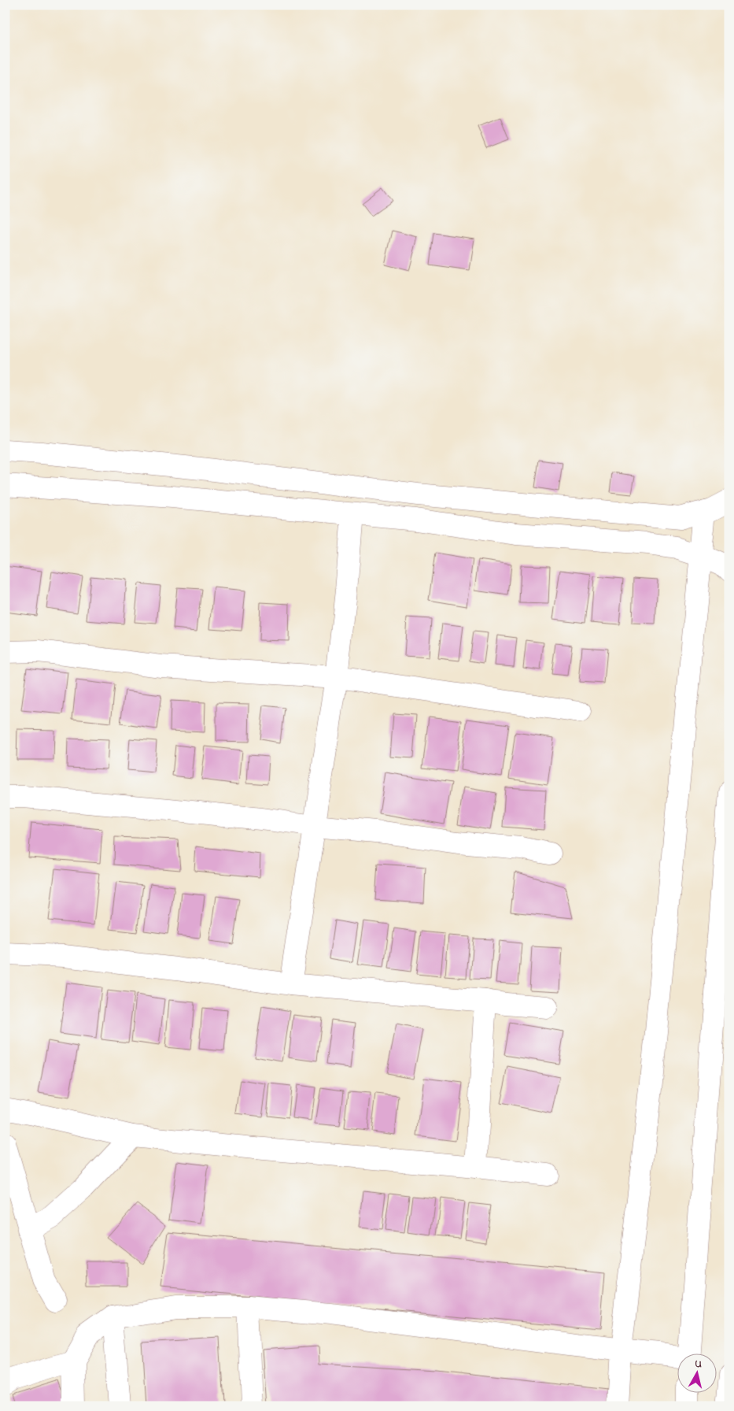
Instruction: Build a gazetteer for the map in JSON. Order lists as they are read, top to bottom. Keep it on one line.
{"north":"top"}
